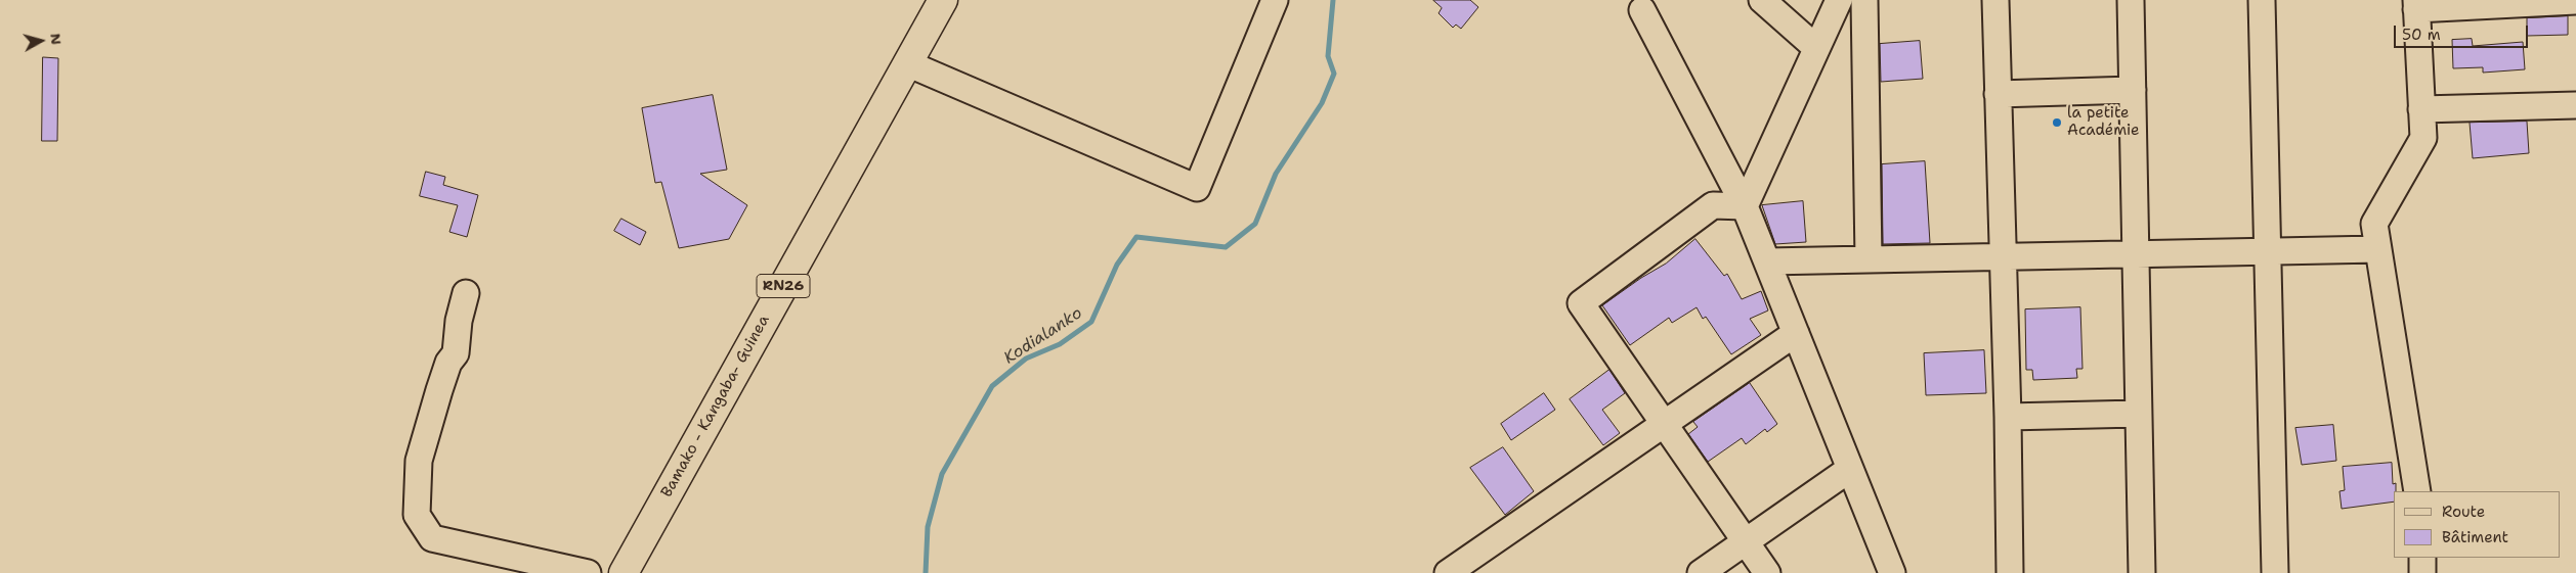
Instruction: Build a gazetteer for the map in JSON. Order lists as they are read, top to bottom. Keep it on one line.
{"streets":{"main road":["RN26","Bamako - Kangaba- Guinea"]},"water":["Kodialanko"],"places":["la petite Académie"],"legend":["Route","Bâtiment"],"scale_bar":"50 m","north":"right"}
